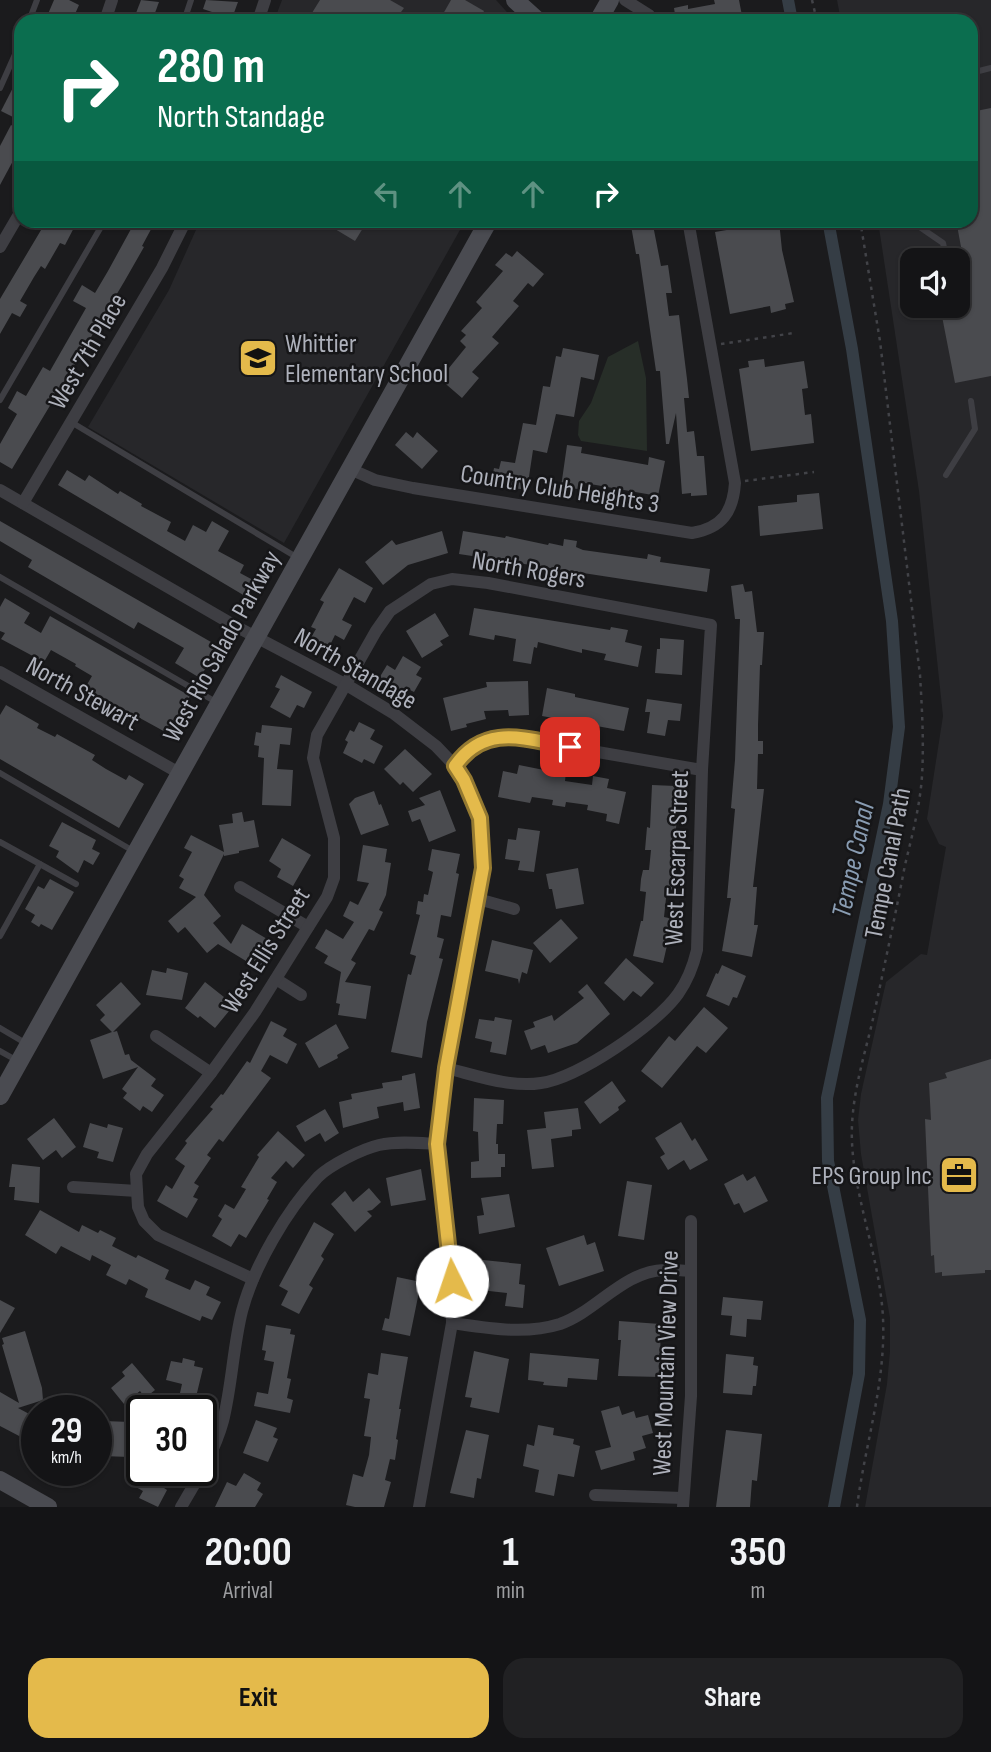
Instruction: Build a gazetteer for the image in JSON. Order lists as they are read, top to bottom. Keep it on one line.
{"streets":{"main road":["West Rio Salado Parkway"],"street":["West 7th Place","Country Club Heights 3","North Rogers","North Standage","North Stewart","West Escarpa Street","West Ellis Street","West Mountain View Drive"],"path":["Tempe Canal Path"]},"crossings":[["West 7th Place","North Standage"],["Country Club Heights 3","West Rio Salado Parkway"],["North Rogers","North Standage"],["North Rogers","West Escarpa Street"],["North Rogers","West Ellis Street"],["West Rio Salado Parkway","North Standage"],["West Rio Salado Parkway","North Stewart"],["North Standage","West Escarpa Street"],["North Standage","West Ellis Street"]],"water":["Tempe Canal"],"places":{"school or university":["Whittier Elementary School"],"office":["EPS Group Inc"]},"page":{"turn":["280 m","North Standage"],"speed":"29 km/h","limit":"30","eta":["20:00","Arrival","1","min","350","m"],"buttons":["Exit","Share"]}}
